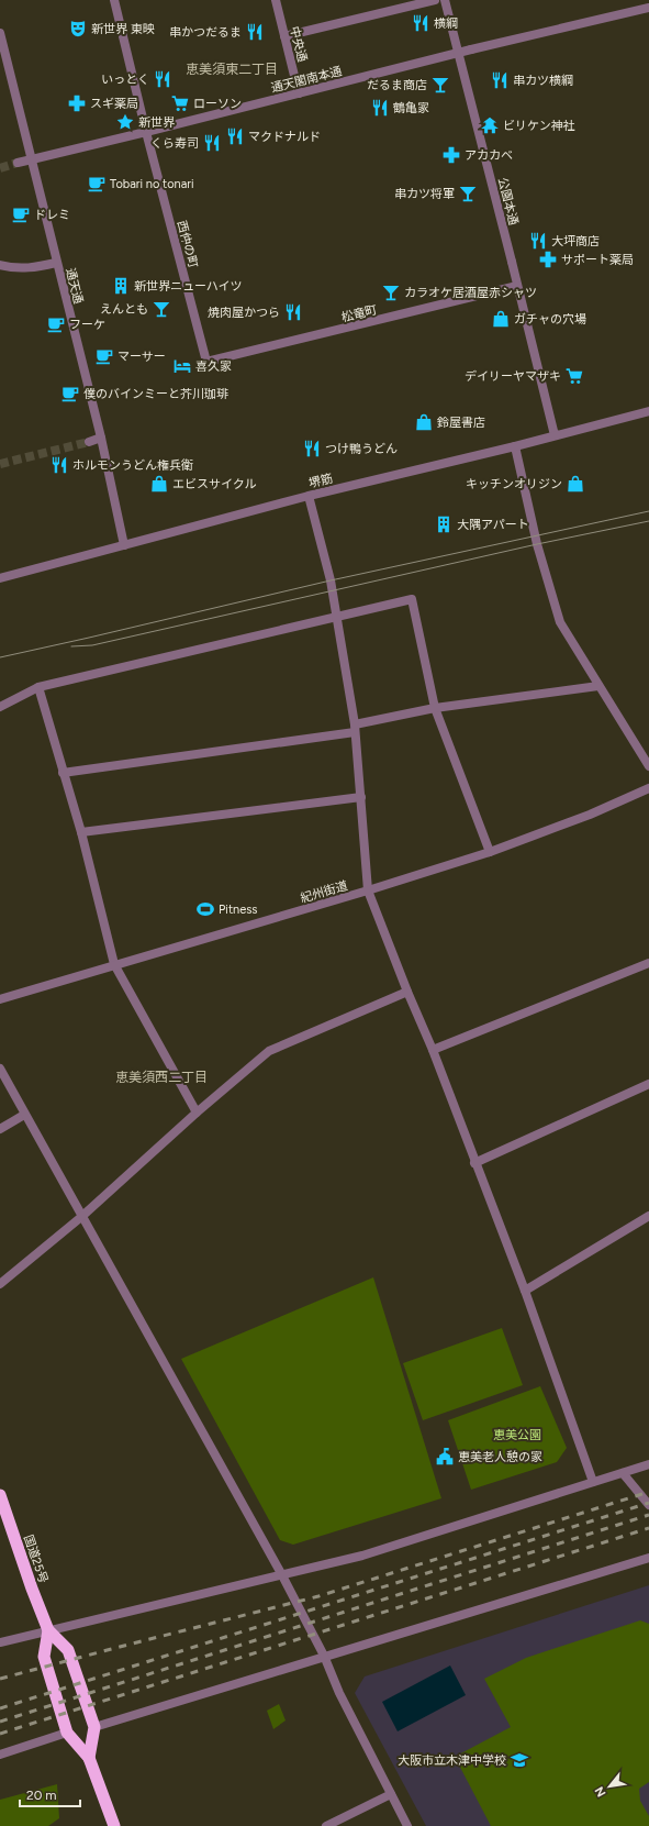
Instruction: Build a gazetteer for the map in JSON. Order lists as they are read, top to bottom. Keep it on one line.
{"streets":{"highway":["国道25号"],"street":["中央通","通天閣南本通","公園本通","西仲の町","通天通","松竜町","堺筋","紀州街道"]},"crossings":[["中央通","通天閣南本通"],["通天閣南本通","公園本通"],["通天閣南本通","西仲の町"],["通天閣南本通","通天通"],["公園本通","松竜町"],["公園本通","堺筋"],["西仲の町","松竜町"],["通天通","堺筋"]],"districts":["恵美須東二丁目","恵美須西二丁目"],"parks":["恵美公園"],"places":{"restaurant":["横綱","串かつだるま","いっとく","串カツ横綱","鶴亀家","マクドナルド","くら寿司","大坪商店","焼肉屋かつら","つけ鴨うどん","ホルモンうどん権兵衛"],"theatre":["新世界 東映"],"bar":["だるま商店","串カツ将軍","カラオケ居酒屋赤シャツ","えんとも"],"pharmacy":["スギ薬局","アカカベ","サポート薬局"],"supermarket":["ローソン","デイリーヤマザキ"],"place":["新世界"],"temple":["ビリケン神社"],"cafe":["Tobari no tonari","ドレミ","フーケ","マーサー","僕のバインミーと芥川珈琲"],"building":["新世界ニューハイツ","大隅アパート"],"shop":["ガチャの穴場","鈴屋書店","エビスサイクル","キッチンオリジン"],"hotel":["喜久家"],"sports":["Pitness"],"public building":["恵美老人憩の家"],"school or university":["大阪市立木津中学校"]},"scale_bar":"20 m","north":"bottom left"}
